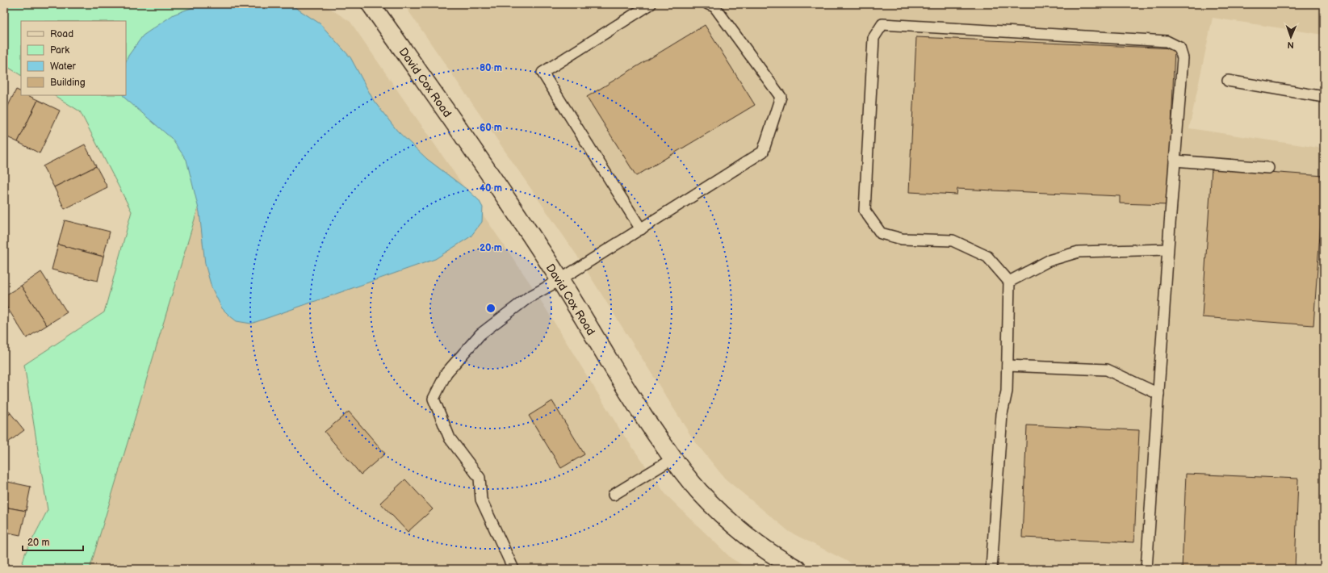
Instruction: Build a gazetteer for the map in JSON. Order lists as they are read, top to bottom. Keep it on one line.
{"streets":{"main road":["David Cox Road"]},"legend":["Road","Park","Water","Building"],"scale_bar":"20 m","north":"bottom","rings":["80 m","60 m","40 m","20 m"]}
